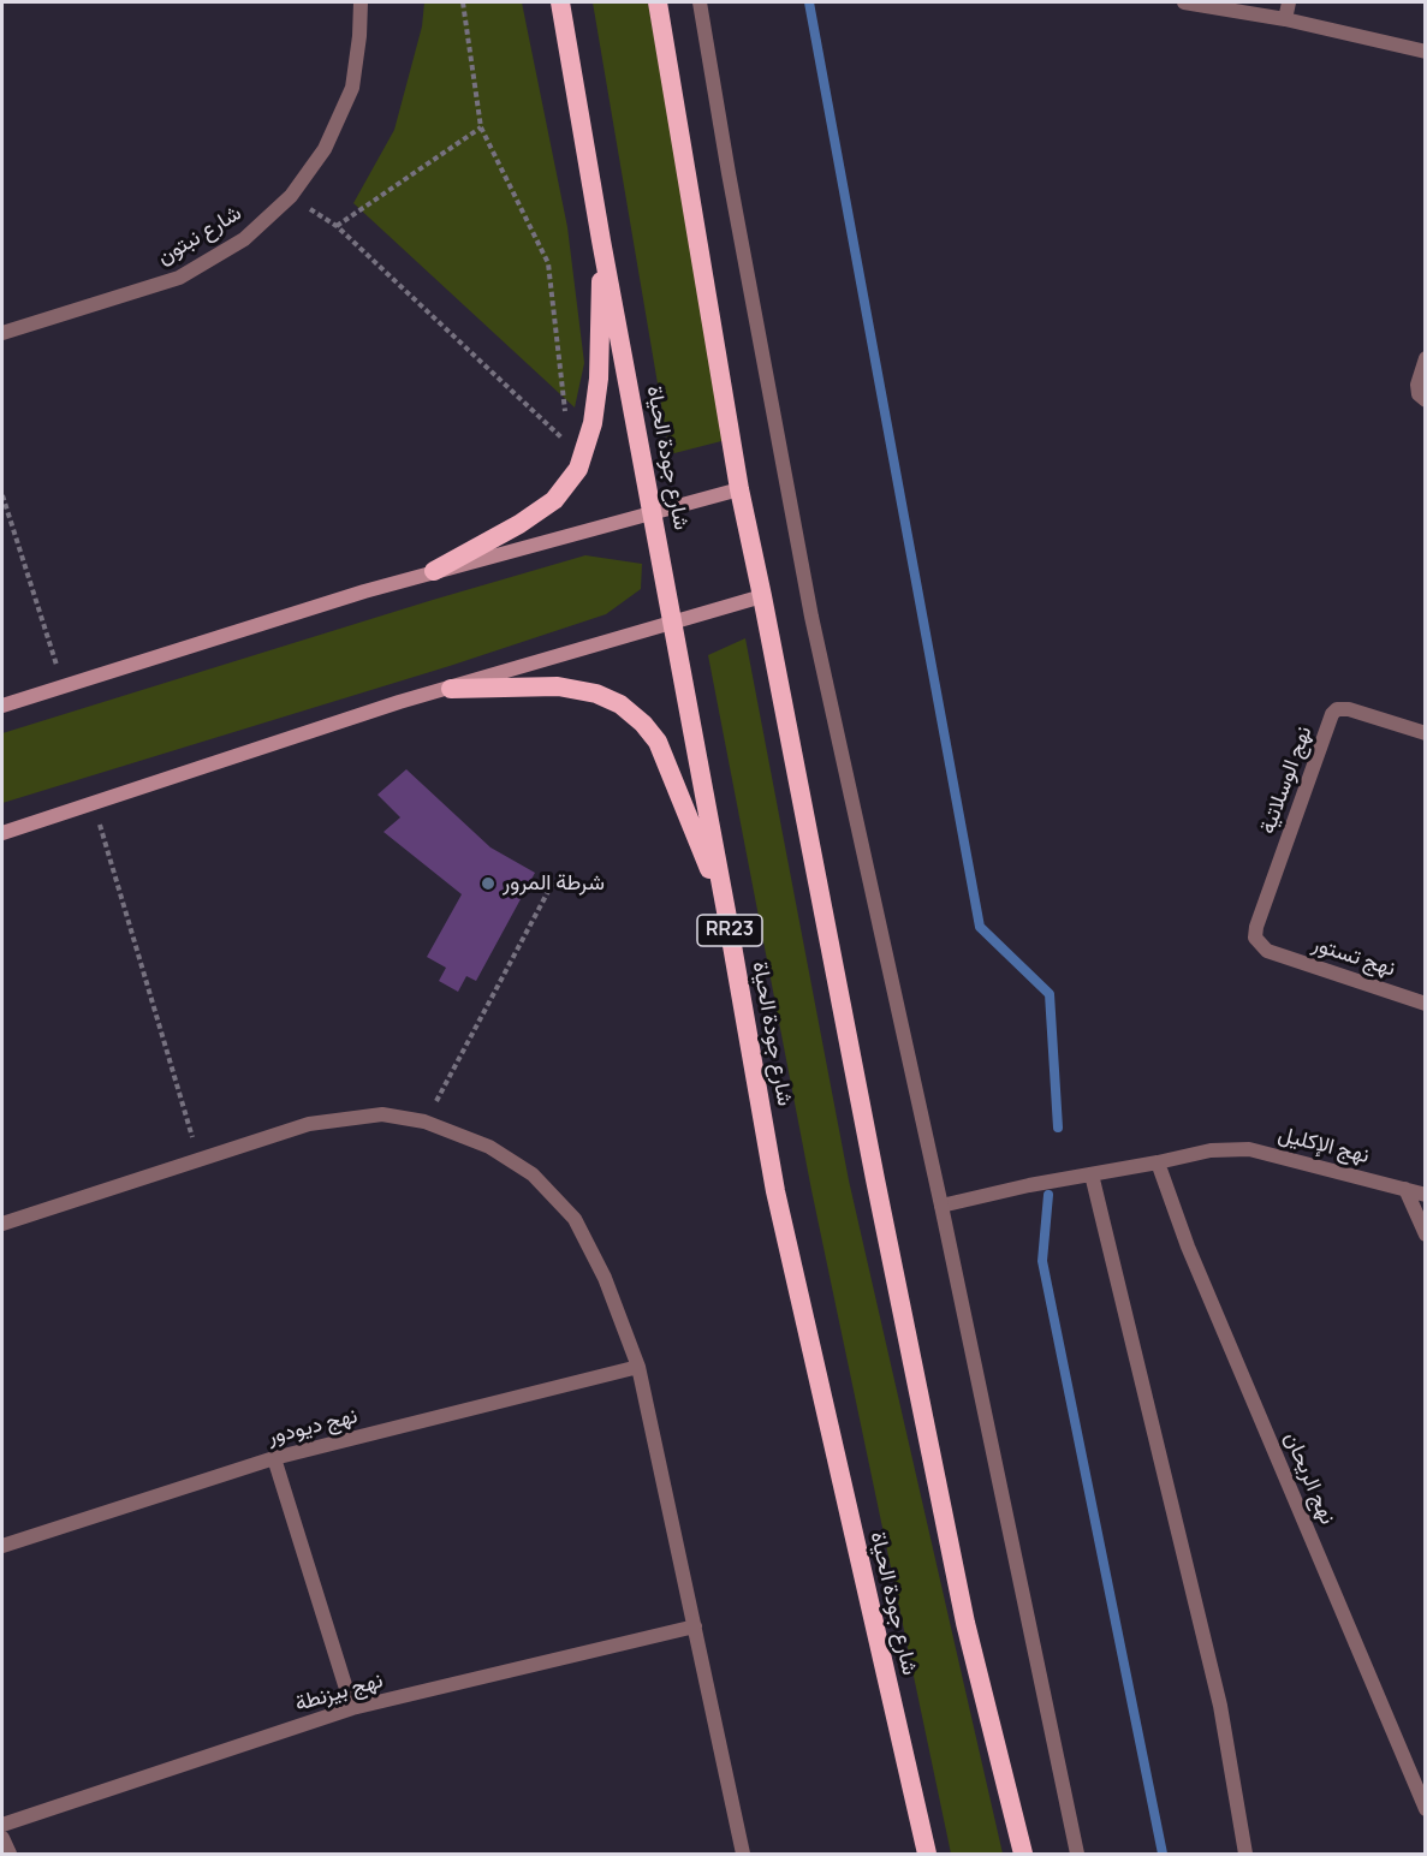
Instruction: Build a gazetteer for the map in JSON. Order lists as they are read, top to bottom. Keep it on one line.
{"streets":{"highway":["شارع جودة الحياة","RR23"],"street":["شارع نبتون","نهج الوسلاتية","نهج تستور","نهج الإكليل","نهج ديودور","نهج الريحان","نهج بيزنطة"]},"crossings":[["نهج الوسلاتية","نهج تستور"],["نهج الإكليل","نهج الريحان"]],"places":["شرطة المرور"]}
